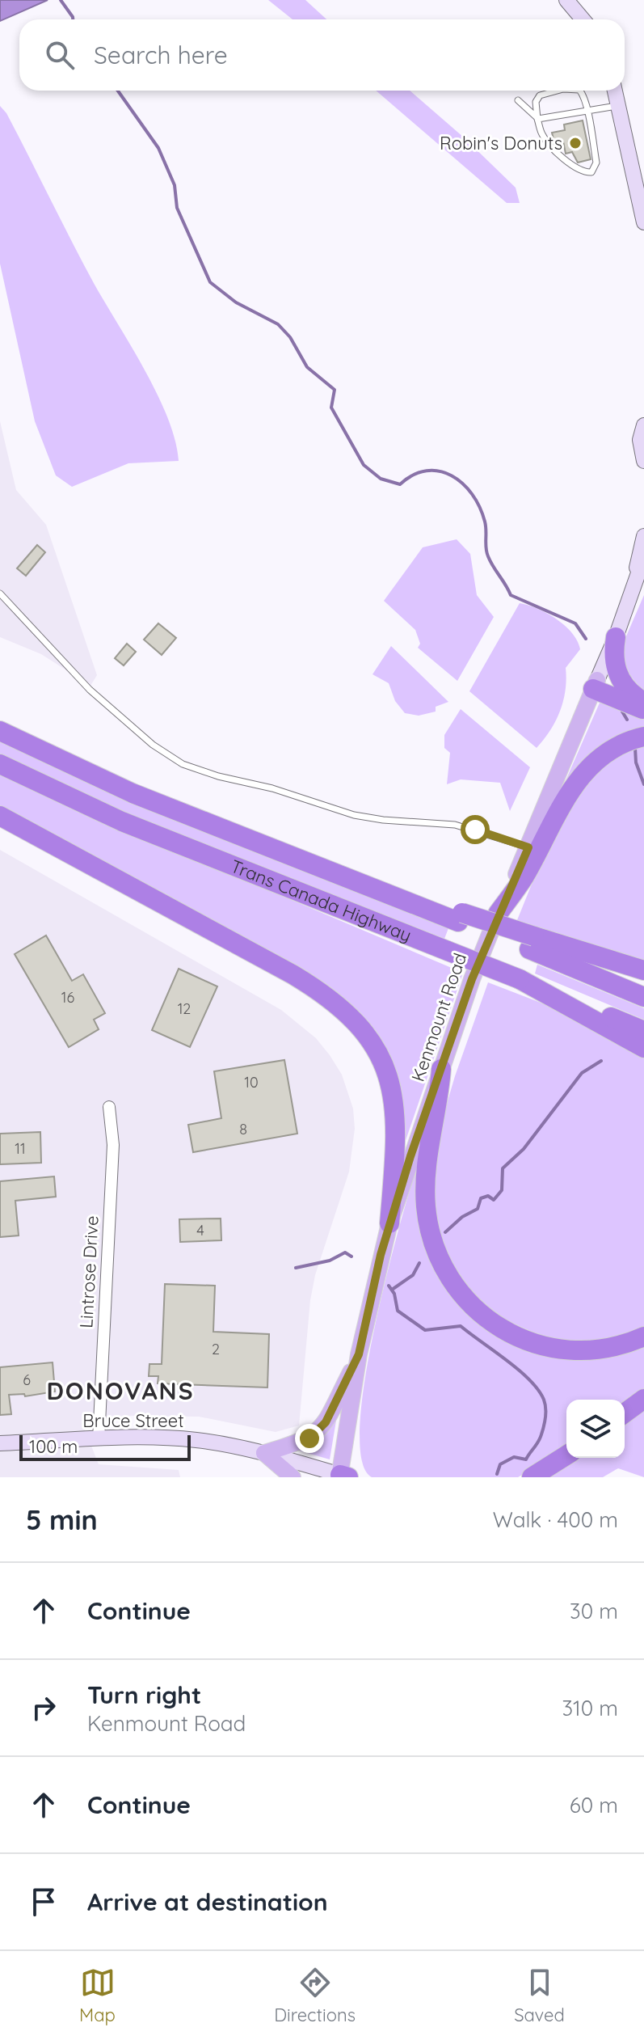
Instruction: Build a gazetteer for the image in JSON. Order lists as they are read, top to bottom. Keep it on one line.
{"streets":{"highway":["Trans Canada Highway"],"main road":["Kenmount Road","Bruce Street"],"street":["Lintrose Drive"]},"crossings":[["Kenmount Road","Bruce Street"],["Lintrose Drive","Bruce Street"]],"districts":["DONOVANS"],"places":["Robin's Donuts"],"house_numbers":["16","12","10","8","11","4","2","6"],"scale_bar":"100 m","page":{"search":"Search here","scale":"100 m","heading":["5 min","Walk · 400 m"],"list":[["Continue","30 m"],["Turn right","Kenmount Road","310 m"],["Continue","60 m"],"Arrive at destination"],"nav":["Map","Directions","Saved"]}}
